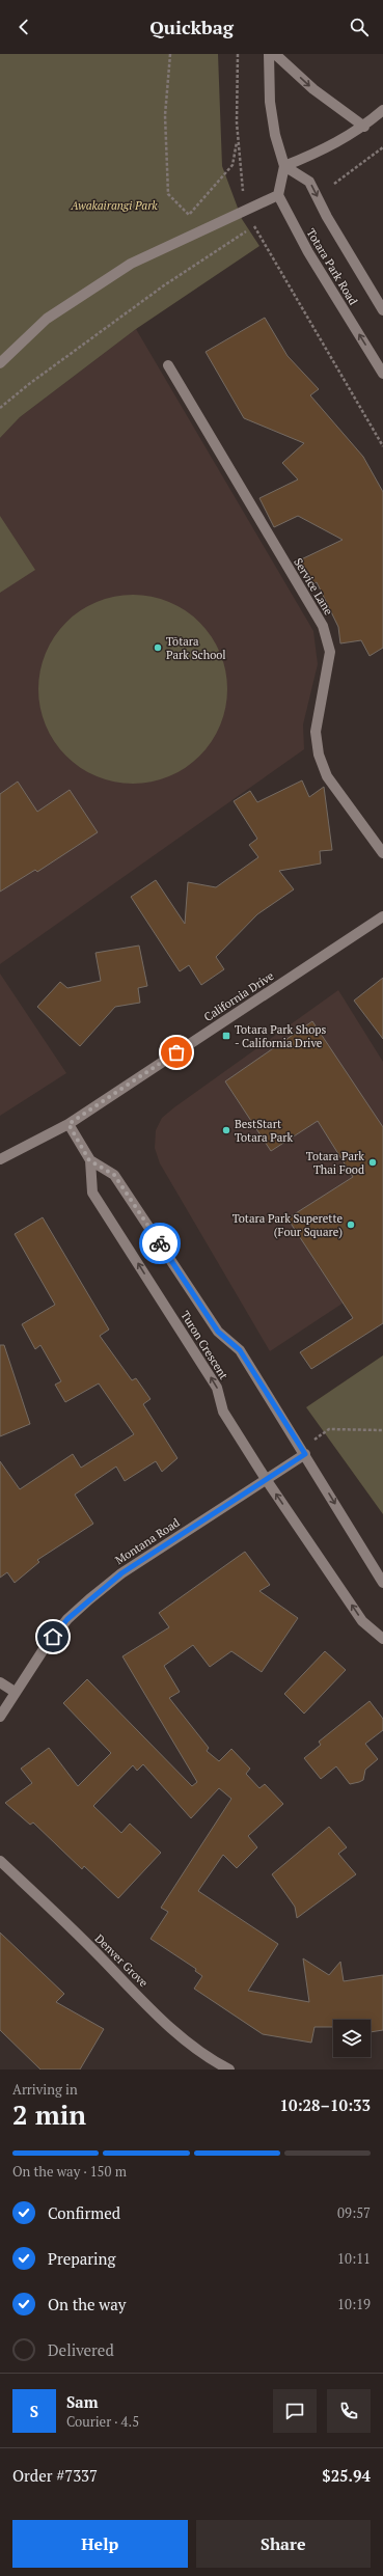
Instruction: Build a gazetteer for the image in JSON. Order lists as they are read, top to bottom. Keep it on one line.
{"streets":{"street":["Totara Park Road","Service Lane","California Drive","Turon Crescent","Montana Road","Denver Grove"]},"crossings":[["California Drive","Turon Crescent"],["Turon Crescent","Montana Road"]],"parks":["Awakairangi Park"],"places":{"other":["Tōtara Park School","BestStart Totara Park","Totara Park Thai Food","Totara Park Superette (Four Square)"],"transit":["Totara Park Shops - California Drive"]},"page":{"header":"Quickbag","heading":["2 min","Arriving in","10:28–10:33"],"panel":["Sam","Courier · 4.5","Order #7337","$25.94"],"bar":"On the way · 150 m","list":[["Confirmed","09:57"],["Preparing","10:11"],["On the way","10:19"],"Delivered"],"round":"S","buttons":["Help","Share"]}}
